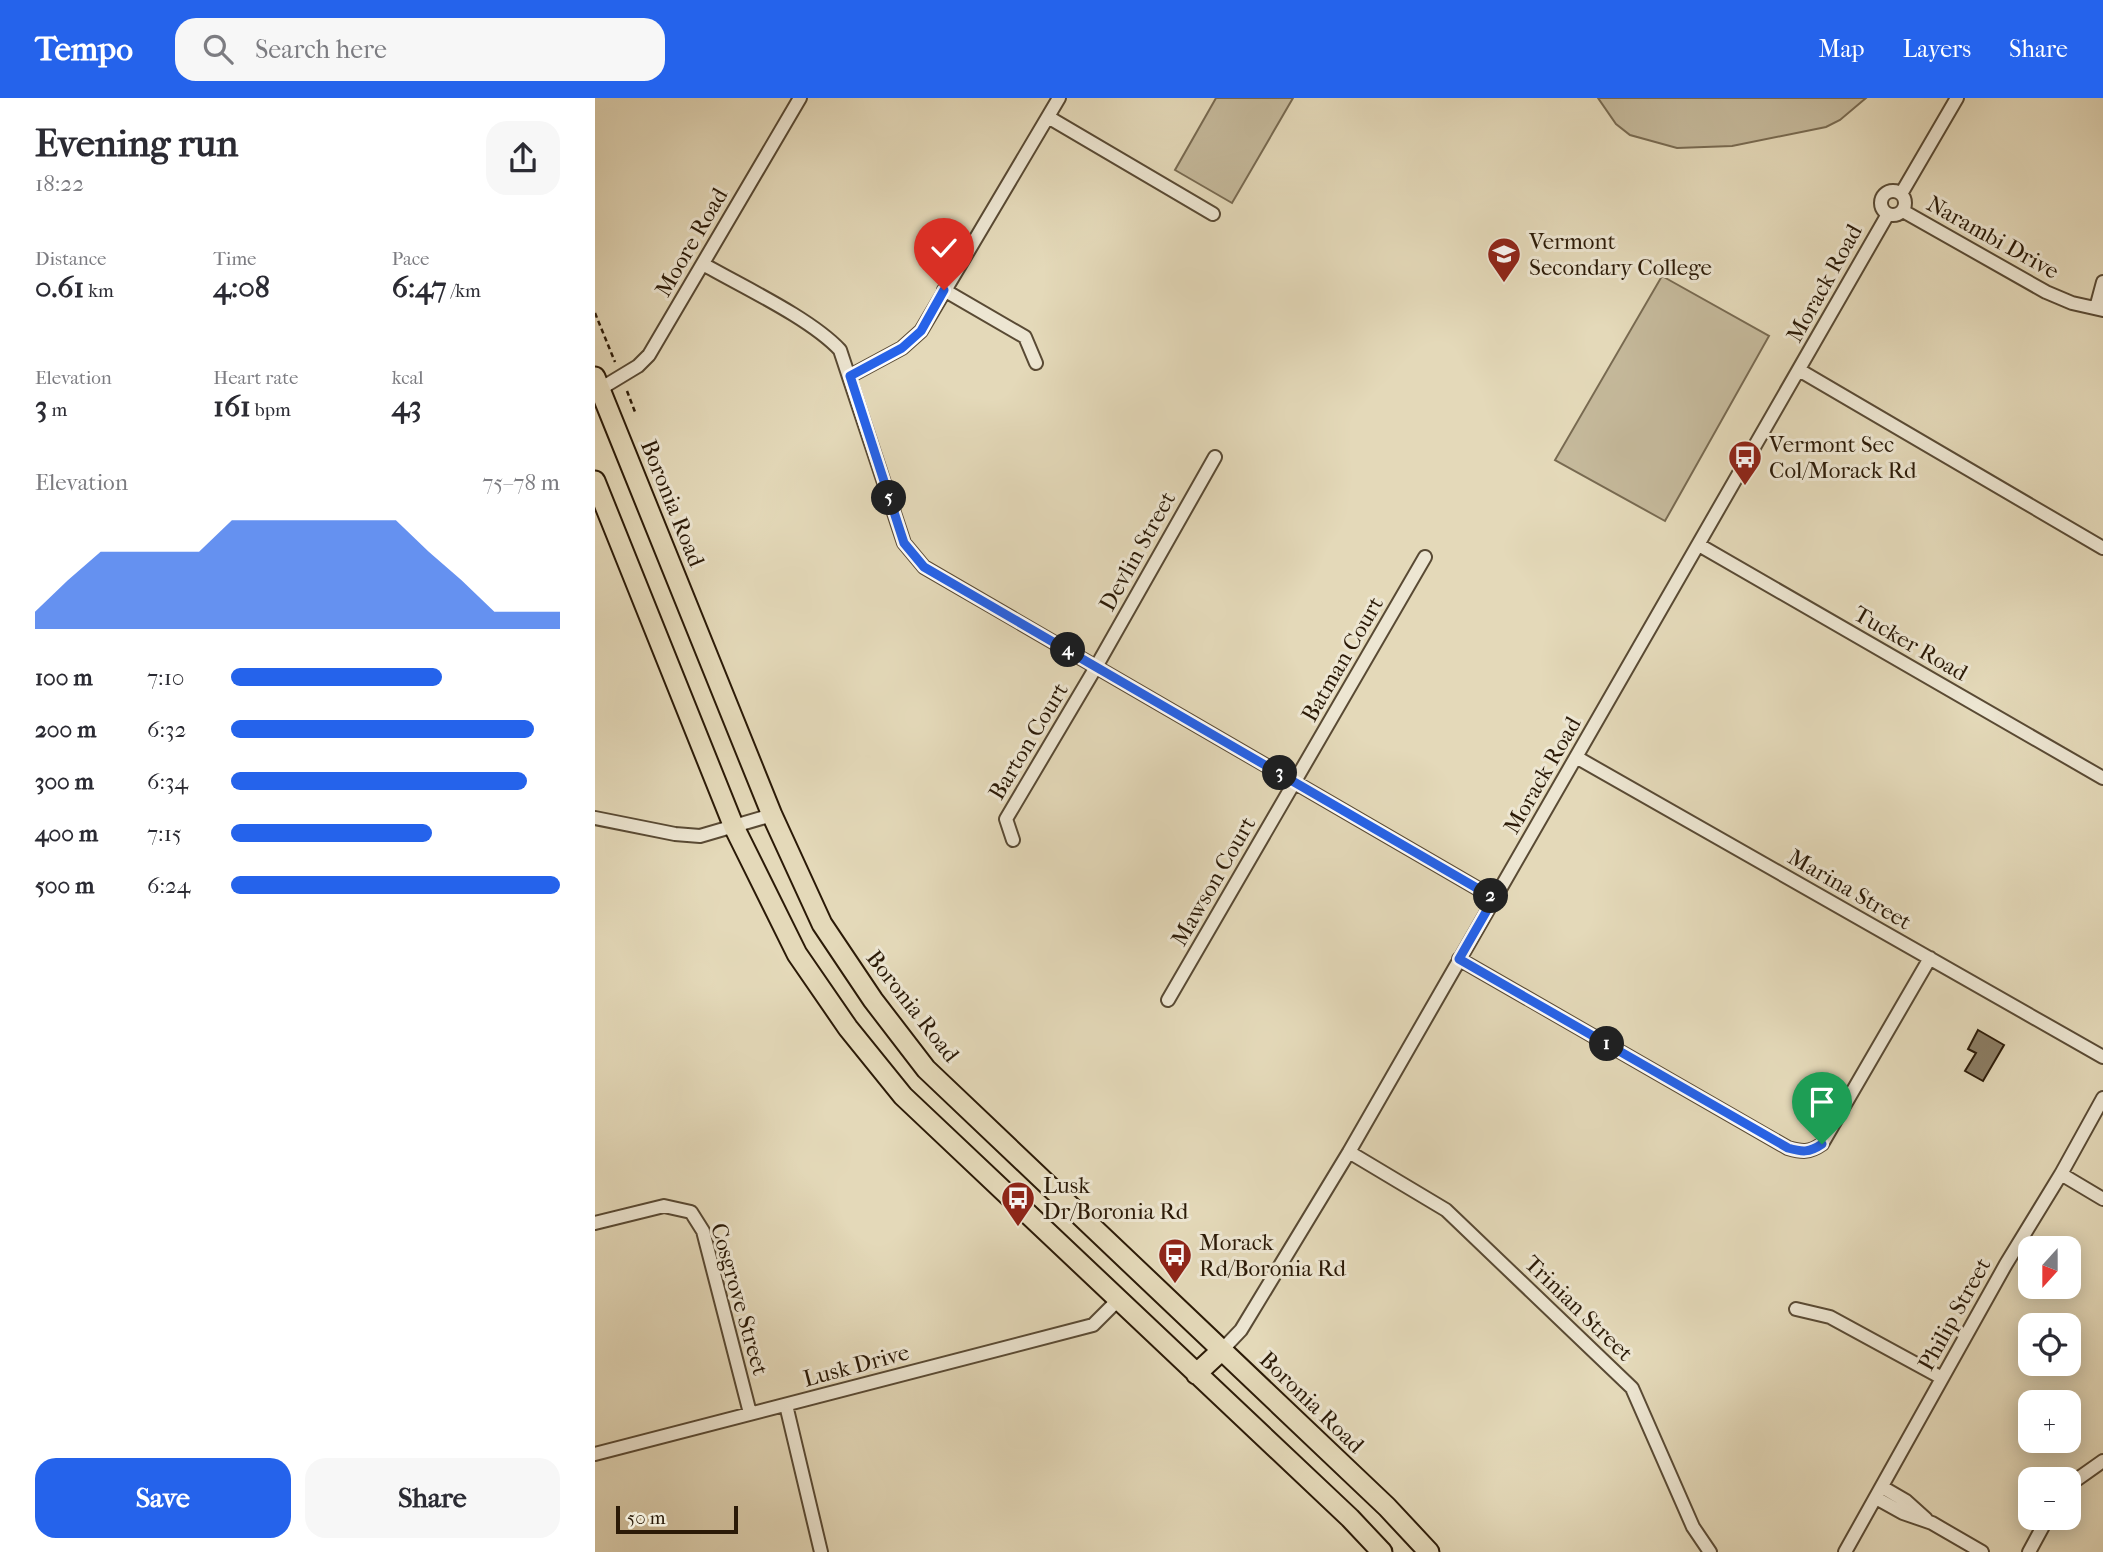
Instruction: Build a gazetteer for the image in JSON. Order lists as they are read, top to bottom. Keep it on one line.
{"streets":{"main road":["Boronia Road"],"street":["Narambi Drive","Moore Road","Morack Road","Devlin Street","Tucker Road","Batman Court","Barton Court","Mawson Court","Marina Street","Cosgrove Street","Trinian Street","Philip Street","Lusk Drive"]},"crossings":[["Narambi Drive","Morack Road"],["Moore Road","Boronia Road"],["Morack Road","Boronia Road"],["Morack Road","Tucker Road"],["Morack Road","Marina Street"],["Morack Road","Trinian Street"],["Devlin Street","Barton Court"],["Batman Court","Mawson Court"],["Cosgrove Street","Lusk Drive"]],"places":{"school or university":["Vermont Secondary College"],"bus stop":["Vermont Sec Col/Morack Rd","Lusk Dr/Boronia Rd","Morack Rd/Boronia Rd"]},"scale_bar":"50 m","north":"bottom","page":{"header":"Tempo","search":"Search here","nav":["Map","Layers","Share"],"heading":["Evening run","18:22"],"stats":[["Distance","0.61 km"],["Time","4:08"],["Pace","6:47 /km"],["Elevation","3 m"],["Heart rate","161 bpm"],["kcal","43"]],"chart":["Elevation","75–78 m"],"pins":["5","4","3","2","1"],"list":[{"name":"100 m","note":"7:10"},{"name":"200 m","note":"6:32"},{"name":"300 m","note":"6:34"},{"name":"400 m","note":"7:15"},{"name":"500 m","note":"6:24"}],"map_buttons":["+","−"],"buttons":["Save","Share"],"scale":"50 m"}}
